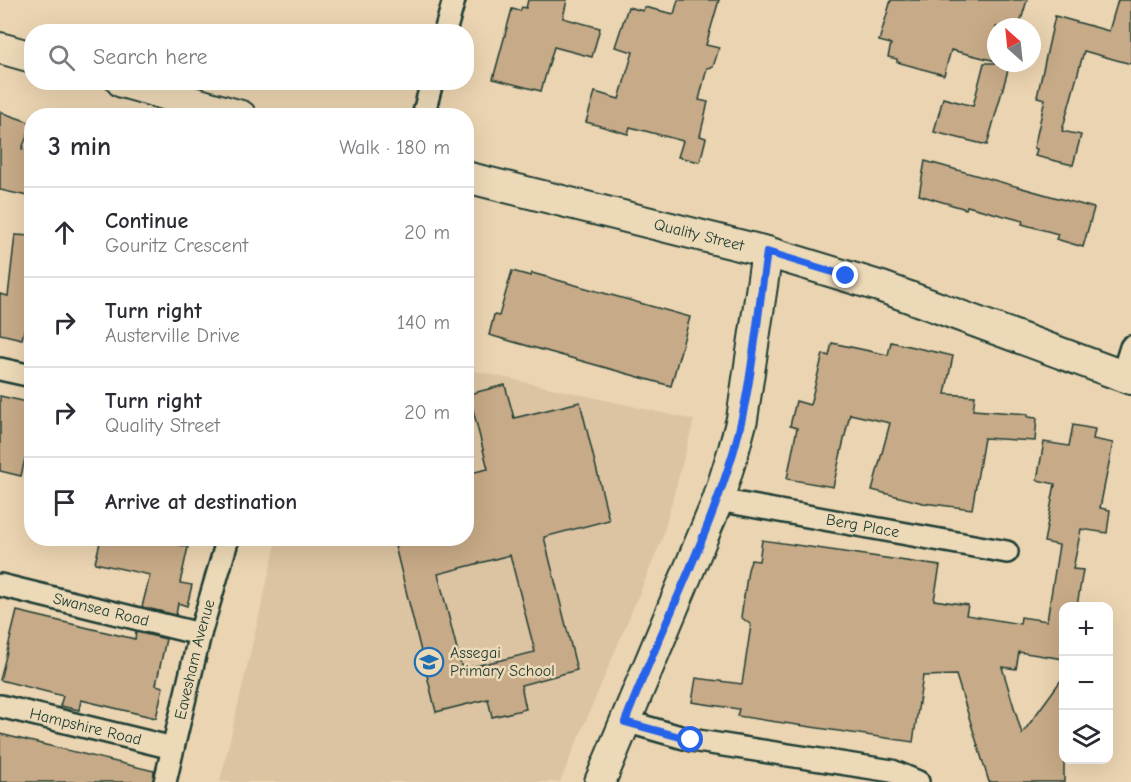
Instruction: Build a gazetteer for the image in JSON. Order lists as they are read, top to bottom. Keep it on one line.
{"streets":{"street":["Quality Street","Berg Place","Swansea Road","Eavesham Avenue","Hampshire Road"]},"crossings":[["Swansea Road","Eavesham Avenue"],["Eavesham Avenue","Hampshire Road"]],"places":{"school or university":["Assegai Primary School"]},"north":"top left","page":{"search":"Search here","heading":["3 min","Walk · 180 m"],"list":[["Continue","Gouritz Crescent","20 m"],["Turn right","Austerville Drive","140 m"],["Turn right","Quality Street","20 m"],"Arrive at destination"],"map_buttons":["+","−"]}}
